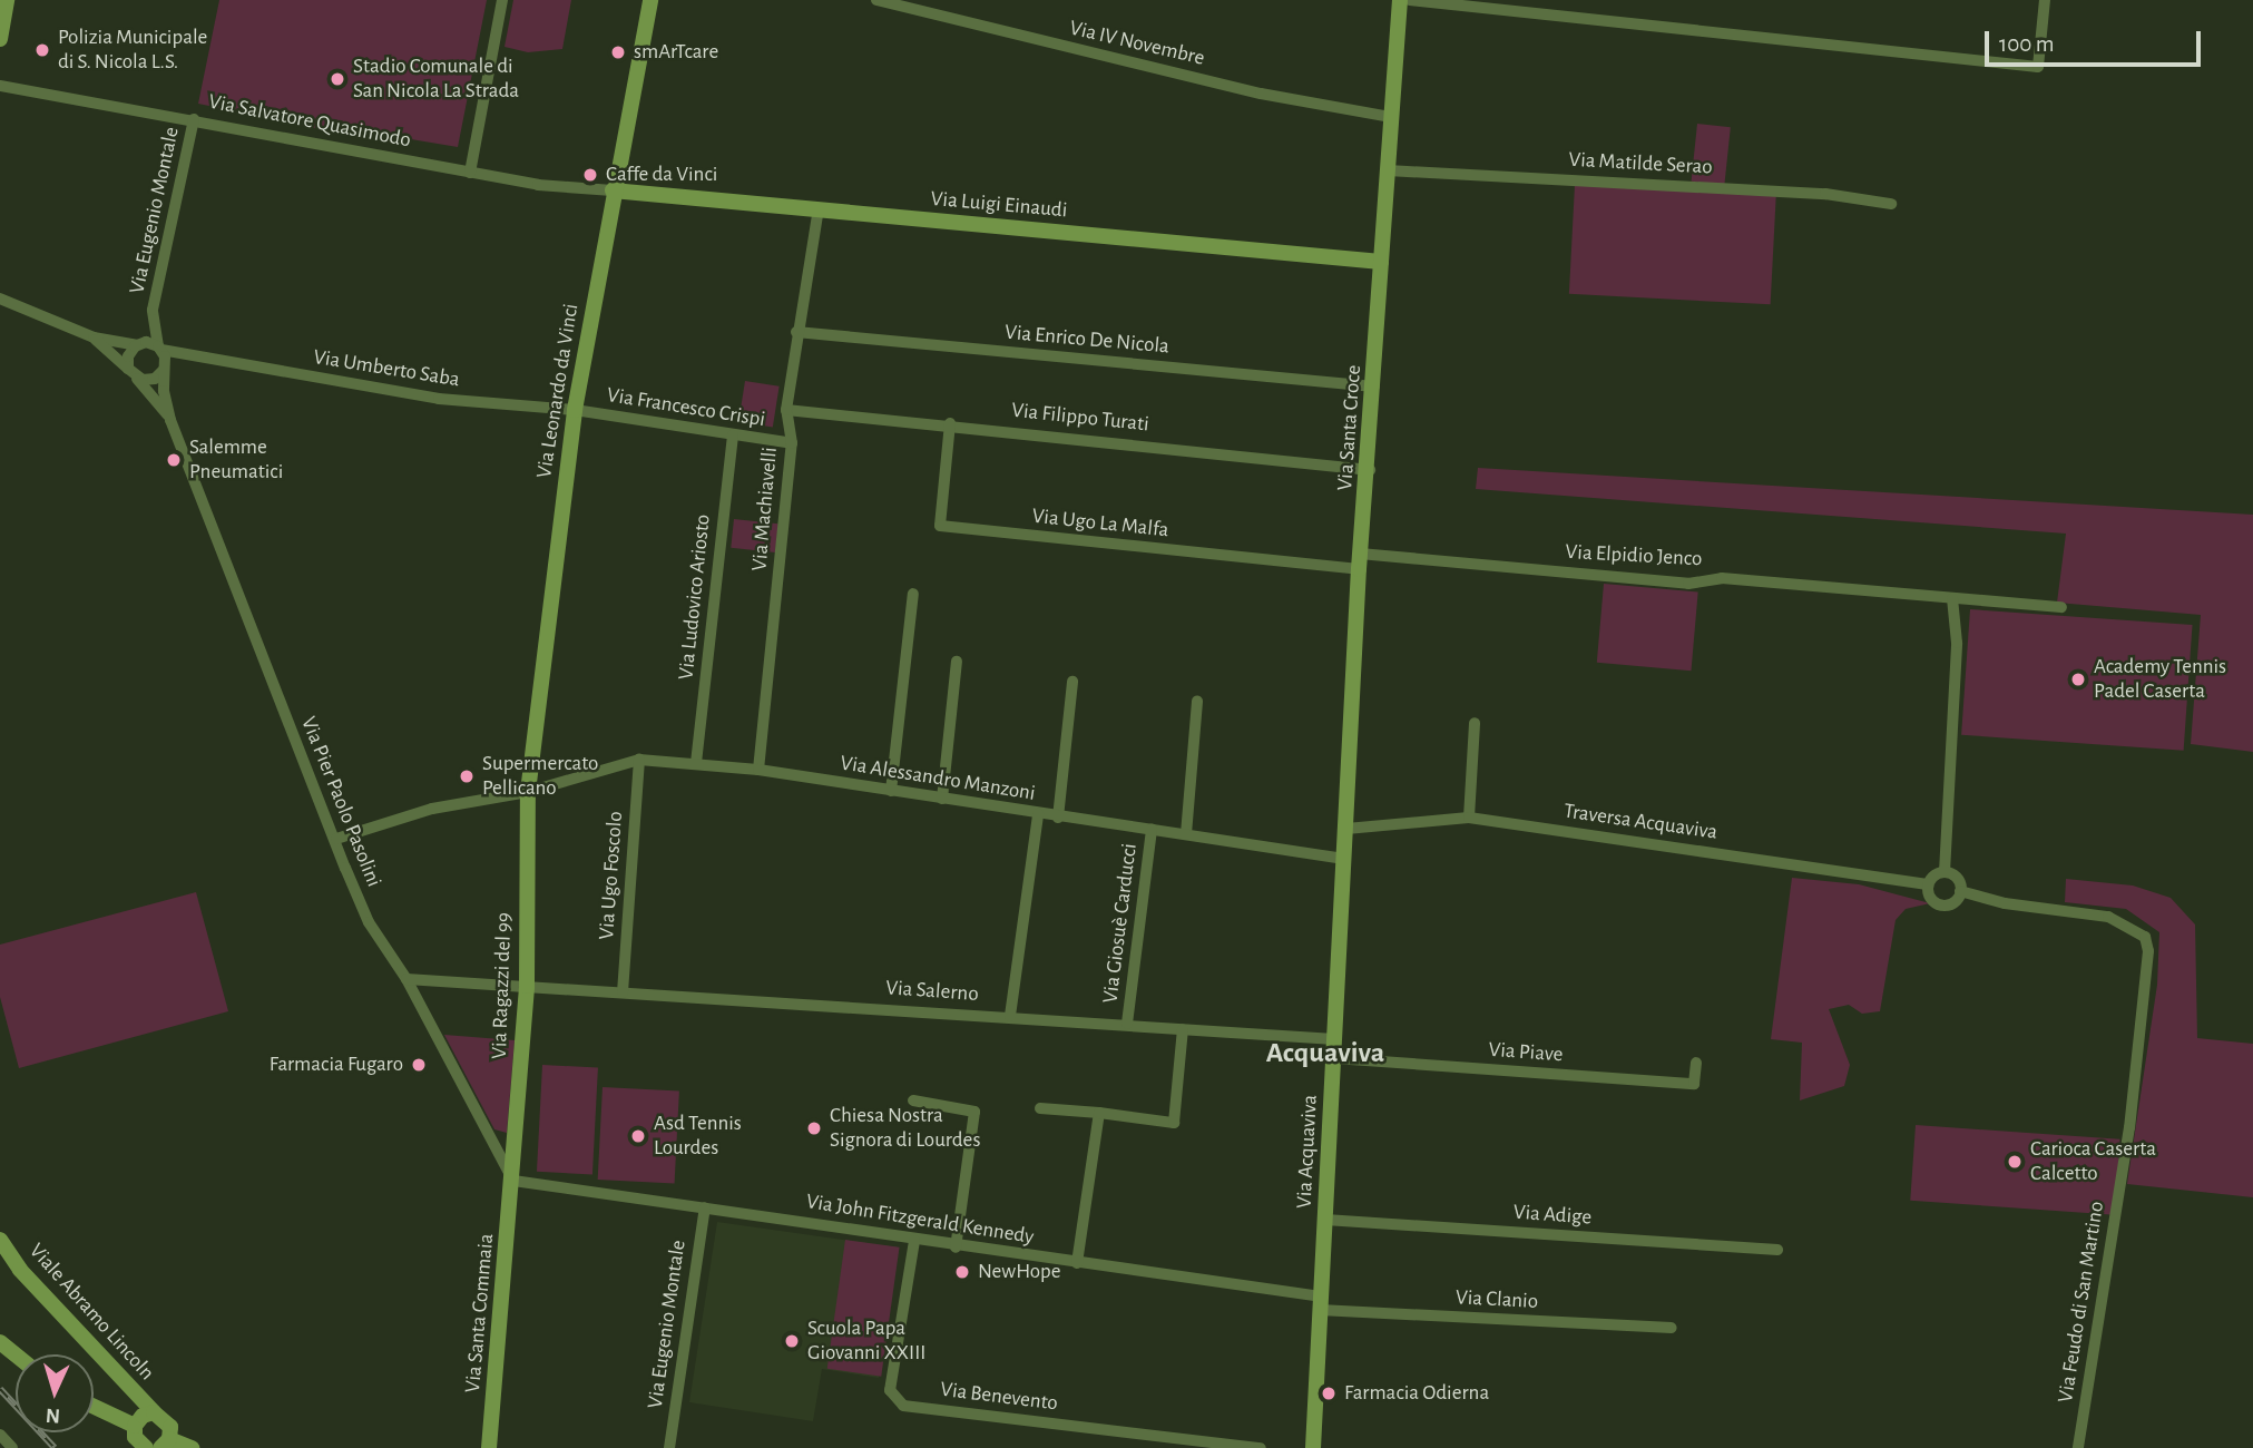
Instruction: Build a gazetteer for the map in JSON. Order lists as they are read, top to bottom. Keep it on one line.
{"streets":{"street":["Via IV Novembre","Via Salvatore Quasimodo","Via Matilde Serao","Via Luigi Einaudi","Via Eugenio Montale","Via Enrico De Nicola","Via Umberto Saba","Via Leonardo da Vinci","Via Francesco Crispi","Via Filippo Turati","Via Santa Croce","Via Machiavelli","Via Ugo La Malfa","Via Elpidio Jenco","Via Ludovico Ariosto","Via Alessandro Manzoni","Via Pier Paolo Pasolini","Traversa Acquaviva","Via Ugo Foscolo","Via Giosuè Carducci","Via Ragazzi del 99","Via Salerno","Via Piave","Via Acquaviva","Via Adige","Via John Fitzgerald Kennedy","Via Clanio","Via Feudo di San Martino","Viale Abramo Lincoln","Via Santa Commaia","Via Benevento"]},"crossings":[["Via IV Novembre","Via Santa Croce"],["Via Salvatore Quasimodo","Via Luigi Einaudi"],["Via Salvatore Quasimodo","Via Eugenio Montale"],["Via Salvatore Quasimodo","Via Leonardo da Vinci"],["Via Matilde Serao","Via Santa Croce"],["Via Luigi Einaudi","Via Leonardo da Vinci"],["Via Luigi Einaudi","Via Santa Croce"],["Via Luigi Einaudi","Via Machiavelli"],["Via Eugenio Montale","Via Umberto Saba"],["Via Eugenio Montale","Via Pier Paolo Pasolini"],["Via Eugenio Montale","Via John Fitzgerald Kennedy"],["Via Enrico De Nicola","Via Santa Croce"],["Via Enrico De Nicola","Via Machiavelli"],["Via Umberto Saba","Via Leonardo da Vinci"],["Via Umberto Saba","Via Francesco Crispi"],["Via Umberto Saba","Via Pier Paolo Pasolini"],["Via Leonardo da Vinci","Via Francesco Crispi"],["Via Leonardo da Vinci","Via Alessandro Manzoni"],["Via Leonardo da Vinci","Via Ragazzi del 99"],["Via Francesco Crispi","Via Machiavelli"],["Via Francesco Crispi","Via Ludovico Ariosto"],["Via Filippo Turati","Via Santa Croce"],["Via Filippo Turati","Via Machiavelli"],["Via Filippo Turati","Via Ugo La Malfa"],["Via Santa Croce","Via Ugo La Malfa"],["Via Santa Croce","Via Elpidio Jenco"],["Via Santa Croce","Via Alessandro Manzoni"],["Via Santa Croce","Traversa Acquaviva"],["Via Santa Croce","Via Acquaviva"],["Via Machiavelli","Via Alessandro Manzoni"],["Via Ugo La Malfa","Via Elpidio Jenco"],["Via Ludovico Ariosto","Via Alessandro Manzoni"],["Via Alessandro Manzoni","Via Pier Paolo Pasolini"],["Via Alessandro Manzoni","Via Ugo Foscolo"],["Via Alessandro Manzoni","Via Giosuè Carducci"],["Via Alessandro Manzoni","Via Ragazzi del 99"],["Via Alessandro Manzoni","Via Acquaviva"],["Via Pier Paolo Pasolini","Via Ragazzi del 99"],["Via Pier Paolo Pasolini","Via Salerno"],["Via Pier Paolo Pasolini","Via John Fitzgerald Kennedy"],["Via Pier Paolo Pasolini","Via Santa Commaia"],["Traversa Acquaviva","Via Feudo di San Martino"],["Via Ugo Foscolo","Via Salerno"],["Via Giosuè Carducci","Via Salerno"],["Via Ragazzi del 99","Via Salerno"],["Via Ragazzi del 99","Via John Fitzgerald Kennedy"],["Via Ragazzi del 99","Via Santa Commaia"],["Via Salerno","Via Acquaviva"],["Via Piave","Via Acquaviva"],["Via Acquaviva","Via Adige"],["Via Acquaviva","Via John Fitzgerald Kennedy"],["Via Acquaviva","Via Clanio"],["Via John Fitzgerald Kennedy","Via Clanio"],["Via John Fitzgerald Kennedy","Via Santa Commaia"],["Via John Fitzgerald Kennedy","Via Benevento"]],"districts":["Acquaviva"],"places":["Polizia Municipale di S. Nicola L.S.","smArTcare","Stadio Comunale di San Nicola La Strada","Caffe da Vinci","Salemme Pneumatici","Academy Tennis Padel Caserta","Supermercato Pellicano","Farmacia Fugaro","Chiesa Nostra Signora di Lourdes","Asd Tennis Lourdes","Carioca Caserta Calcetto","NewHope","Scuola Papa Giovanni XXIII","Farmacia Odierna"],"scale_bar":"100 m","north":"bottom"}
